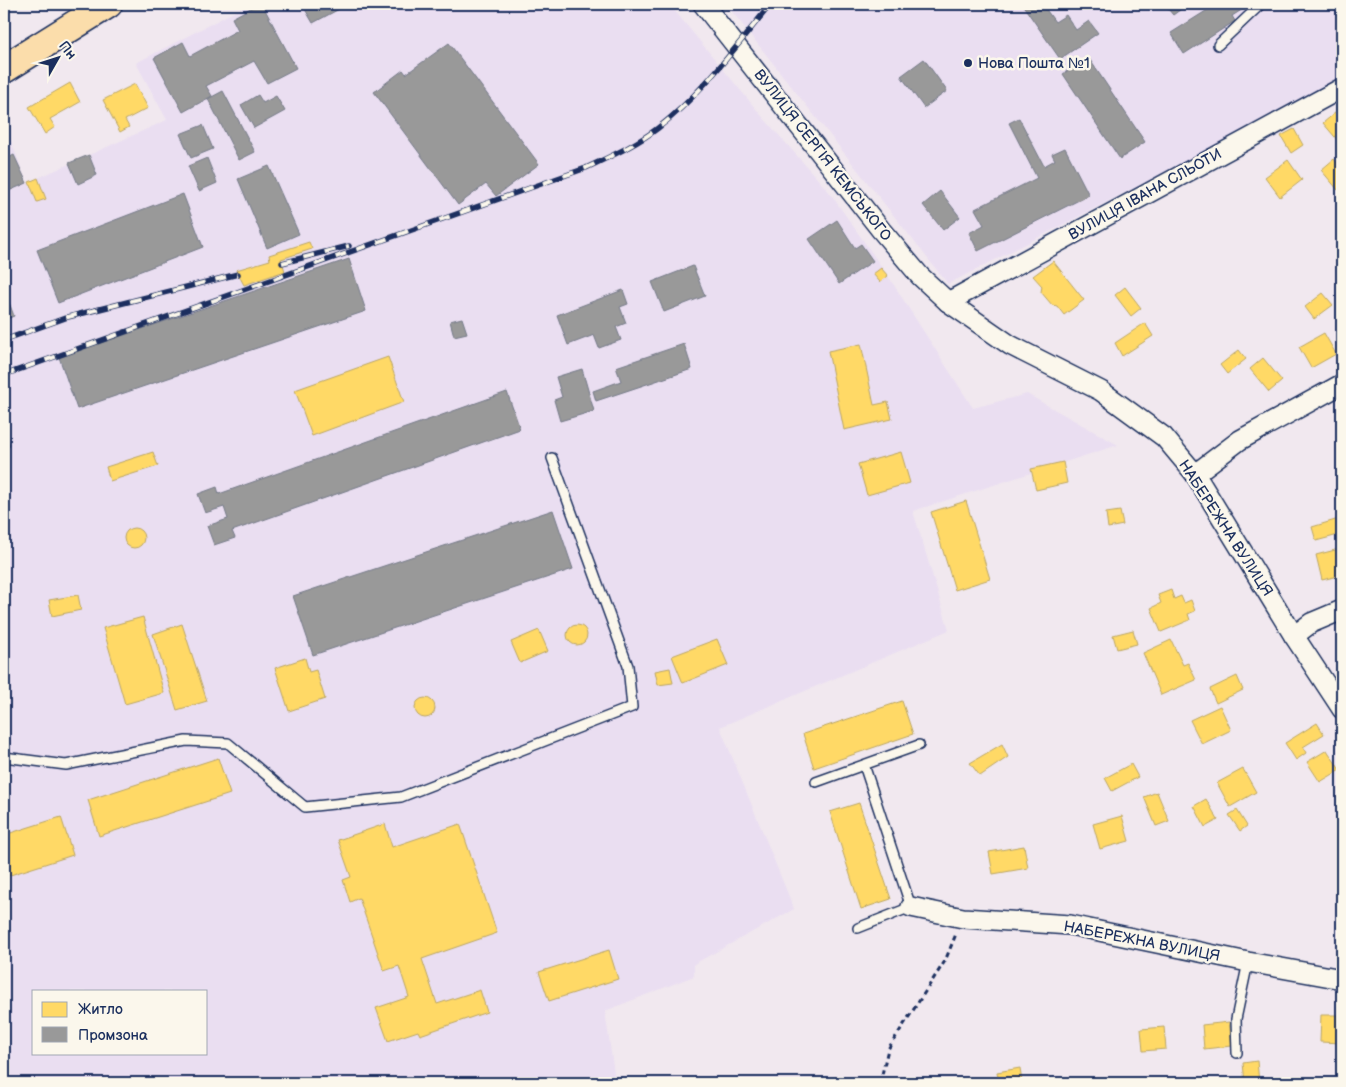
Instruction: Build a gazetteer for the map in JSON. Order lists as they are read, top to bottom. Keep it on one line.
{"streets":{"street":["ВУЛИЦЯ СЕРГІЯ КЕМСЬКОГО","ВУЛИЦЯ ІВАНА СЛЬОТИ","НАБЕРЕЖНА ВУЛИЦЯ"]},"crossings":[["ВУЛИЦЯ СЕРГІЯ КЕМСЬКОГО","ВУЛИЦЯ ІВАНА СЛЬОТИ"],["ВУЛИЦЯ СЕРГІЯ КЕМСЬКОГО","НАБЕРЕЖНА ВУЛИЦЯ"],["ВУЛИЦЯ ІВАНА СЛЬОТИ","НАБЕРЕЖНА ВУЛИЦЯ"]],"places":["Нова Пошта №1"],"legend":["Житло","Промзона"],"north":"top right"}
